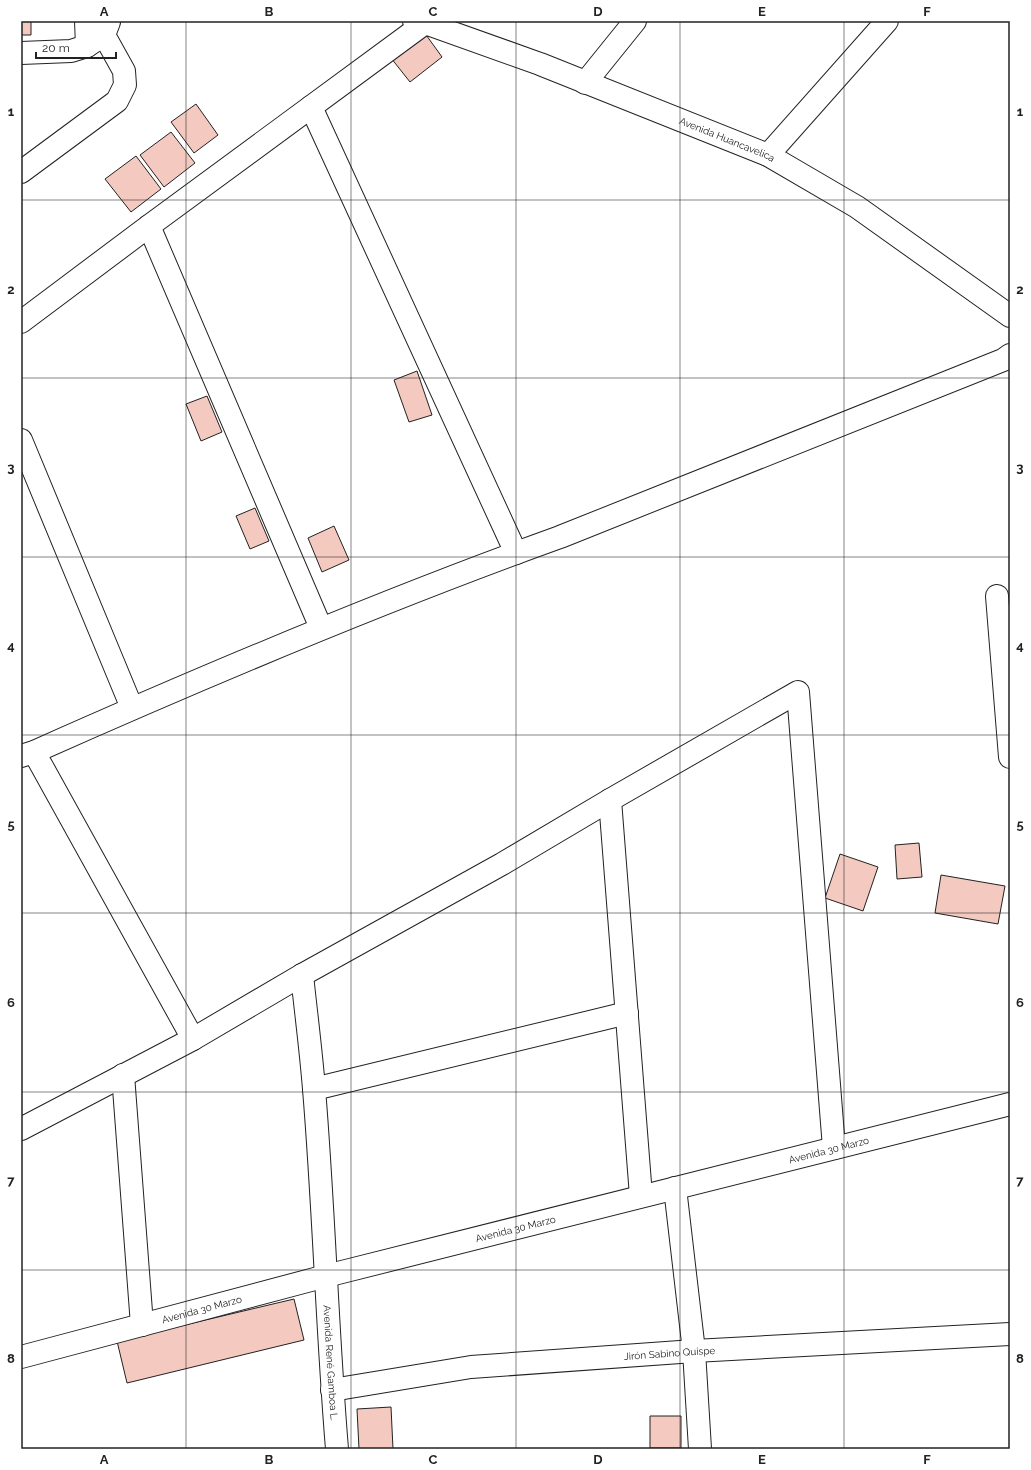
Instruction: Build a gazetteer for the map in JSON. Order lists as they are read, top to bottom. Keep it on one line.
{"streets":{"street":["Avenida Huancavelica","Avenida 30 Marzo","Jirón Sabino Quispe","Avenida René Gamboa L."]},"crossings":[["Avenida 30 Marzo","Avenida René Gamboa L."],["Jirón Sabino Quispe","Avenida René Gamboa L."]],"scale_bar":"20 m","grid":{"columns":["A","B","C","D","E","F"],"rows":["1","2","3","4","5","6","7","8"]}}
